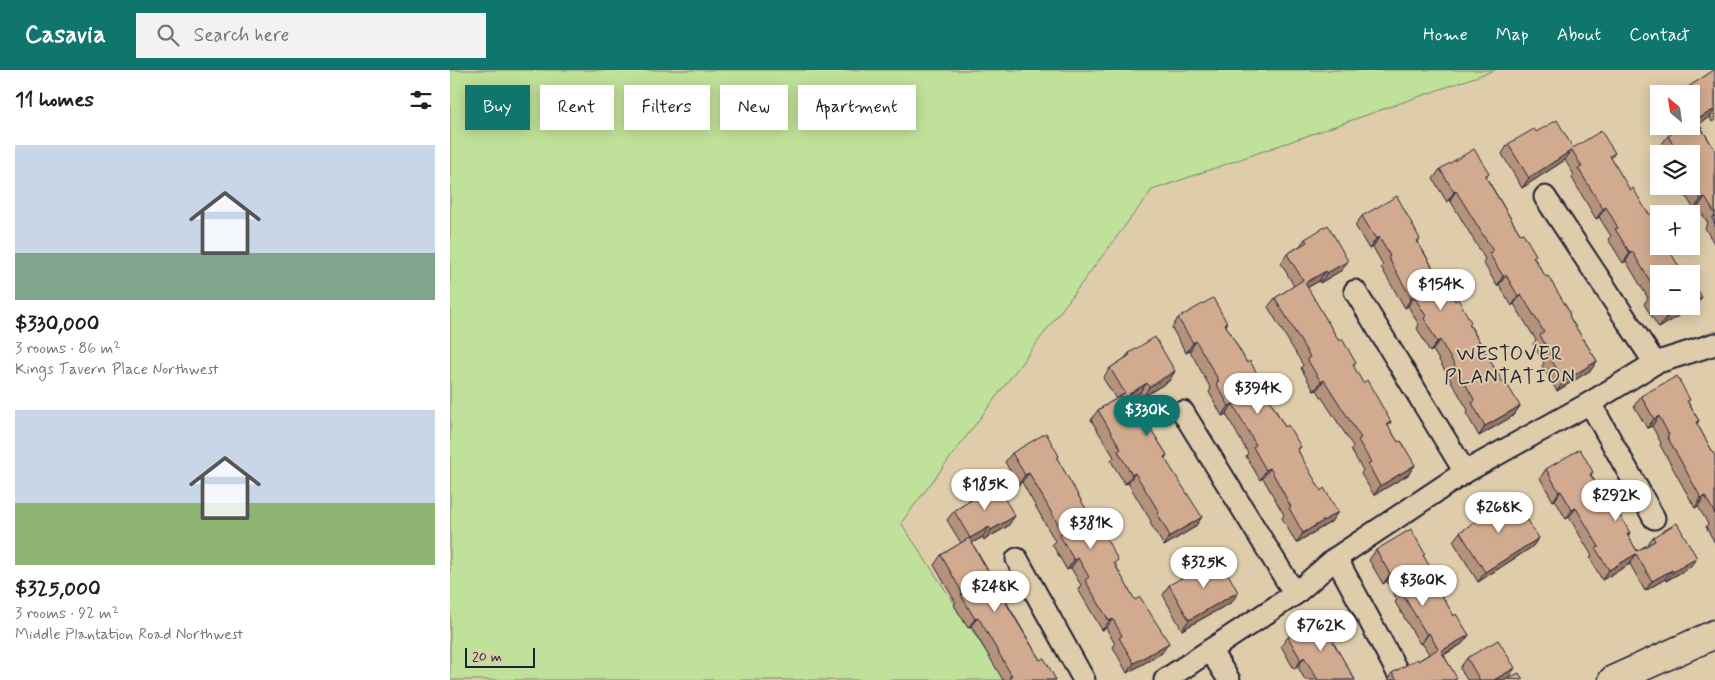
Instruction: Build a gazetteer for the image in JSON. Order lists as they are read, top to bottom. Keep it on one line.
{"districts":["WESTOVER PLANTATION"],"scale_bar":"20 m","north":"top left","page":{"header":"Casavia","search":"Search here","nav":["Home","Map","About","Contact"],"heading":"11 homes","map_buttons":["+","−"],"chip":["Buy","Rent","Filters","New","Apartment"],"list":[{"name":"$330,000","note":"3 rooms · 86 m² · Kings Tavern Place Northwest"},{"name":"$325,000","note":"3 rooms · 92 m² · Middle Plantation Road Northwest"}],"price":["$154K","$394K","$330K","$185K","$292K","$268K","$381K","$325K","$360K","$248K","$762K"],"scale":"20 m"}}
